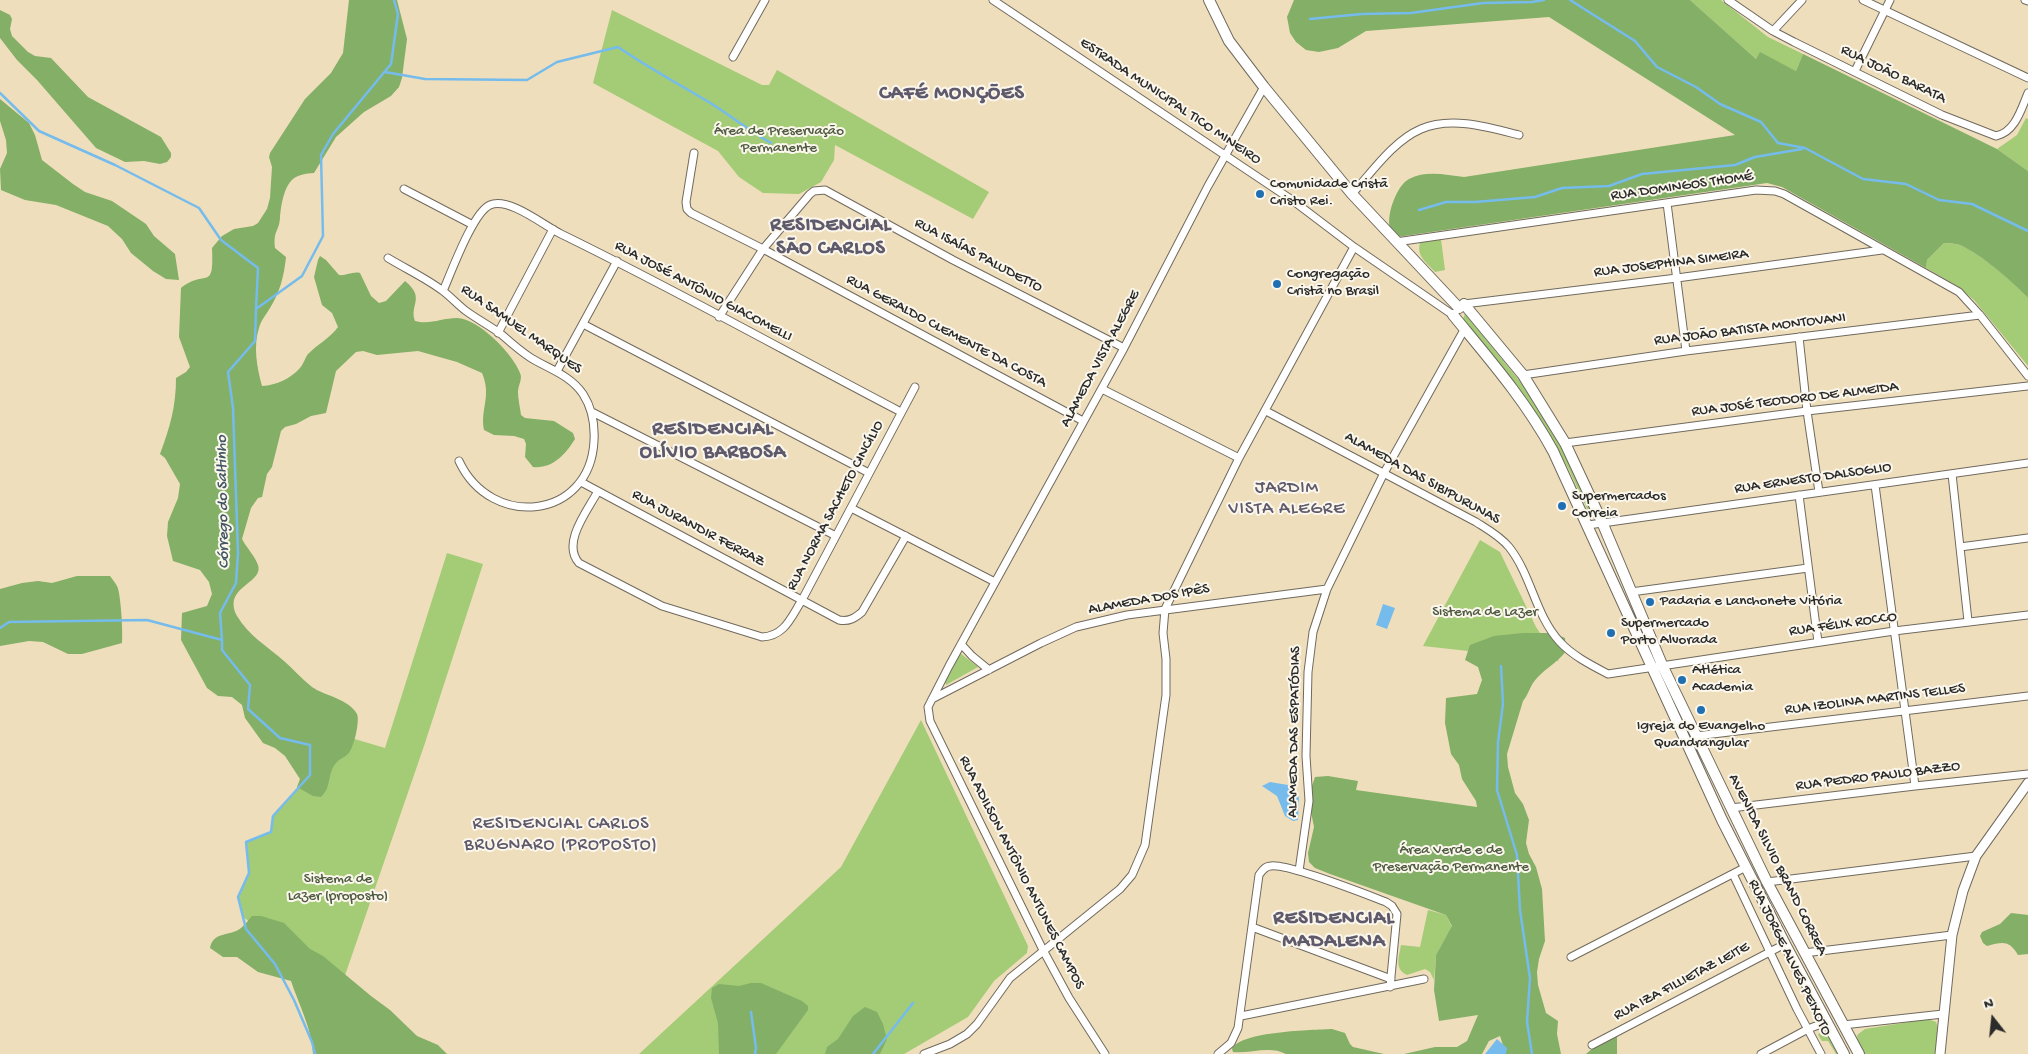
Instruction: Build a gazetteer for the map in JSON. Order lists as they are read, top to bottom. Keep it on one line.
{"streets":{"main road":["AVENIDA SILVIO BRAND CORREA"],"street":["RUA JOÃO BARATA","ESTRADA MUNICIPAL TICO MINEIRO","RUA DOMINGOS THOMÉ","RUA ISAÍAS PALUDETTO","RUA JOSEPHINA SIMEIRA","RUA JOSÉ ANTÔNIO GIACOMELLI","RUA SAMUEL MARQUES","RUA JOÃO BATISTA MONTOVANI","RUA GERALDO CLEMENTE DA COSTA","ALAMEDA VISTA ALEGRE","RUA JOSÉ TEODORO DE ALMEIDA","ALAMEDA DAS SIBIPURUNAS","RUA ERNESTO DALSOGLIO","RUA NORMA SACHETO CINCÍLIO","RUA JURANDIR FERRAZ","ALAMEDA DOS IPÊS","RUA FÉLIX ROCCO","RUA IZOLINA MARTINS TELLES","ALAMEDA DAS ESPATÓDIAS","RUA PEDRO PAULO BAZZO","RUA ADILSON ANTÔNIO ANTUNES CAMPOS","RUA JORGE ALVES PEIXOTO","RUA IZA FILLIETAZ LEITE"]},"crossings":[["ESTRADA MUNICIPAL TICO MINEIRO","RUA JOSEPHINA SIMEIRA"],["ESTRADA MUNICIPAL TICO MINEIRO","ALAMEDA VISTA ALEGRE"],["ESTRADA MUNICIPAL TICO MINEIRO","AVENIDA SILVIO BRAND CORREA"],["RUA DOMINGOS THOMÉ","RUA JOSEPHINA SIMEIRA"],["RUA DOMINGOS THOMÉ","RUA JOÃO BATISTA MONTOVANI"],["RUA ISAÍAS PALUDETTO","RUA GERALDO CLEMENTE DA COSTA"],["RUA ISAÍAS PALUDETTO","ALAMEDA VISTA ALEGRE"],["RUA JOSEPHINA SIMEIRA","AVENIDA SILVIO BRAND CORREA"],["RUA JOSÉ ANTÔNIO GIACOMELLI","RUA NORMA SACHETO CINCÍLIO"],["RUA SAMUEL MARQUES","RUA JURANDIR FERRAZ"],["RUA JOÃO BATISTA MONTOVANI","AVENIDA SILVIO BRAND CORREA"],["RUA GERALDO CLEMENTE DA COSTA","ALAMEDA VISTA ALEGRE"],["ALAMEDA VISTA ALEGRE","ALAMEDA DOS IPÊS"],["ALAMEDA VISTA ALEGRE","RUA ADILSON ANTÔNIO ANTUNES CAMPOS"],["RUA JOSÉ TEODORO DE ALMEIDA","AVENIDA SILVIO BRAND CORREA"],["ALAMEDA DAS SIBIPURUNAS","RUA FÉLIX ROCCO"],["ALAMEDA DAS SIBIPURUNAS","ALAMEDA DAS ESPATÓDIAS"],["ALAMEDA DAS SIBIPURUNAS","AVENIDA SILVIO BRAND CORREA"],["RUA ERNESTO DALSOGLIO","AVENIDA SILVIO BRAND CORREA"],["RUA NORMA SACHETO CINCÍLIO","RUA JURANDIR FERRAZ"],["ALAMEDA DOS IPÊS","ALAMEDA DAS ESPATÓDIAS"],["ALAMEDA DOS IPÊS","RUA ADILSON ANTÔNIO ANTUNES CAMPOS"],["RUA FÉLIX ROCCO","AVENIDA SILVIO BRAND CORREA"],["RUA IZOLINA MARTINS TELLES","AVENIDA SILVIO BRAND CORREA"],["ALAMEDA DAS ESPATÓDIAS","AVENIDA SILVIO BRAND CORREA"],["RUA PEDRO PAULO BAZZO","AVENIDA SILVIO BRAND CORREA"],["AVENIDA SILVIO BRAND CORREA","RUA IZA FILLIETAZ LEITE"],["RUA JORGE ALVES PEIXOTO","RUA IZA FILLIETAZ LEITE"]],"districts":["CAFÉ MONÇÕES","RESIDENCIAL SÃO CARLOS","RESIDENCIAL OLÍVIO BARBOSA","JARDIM VISTA ALEGRE","RESIDENCIAL CARLOS BRUGNARO (PROPOSTO)","RESIDENCIAL MADALENA"],"water":["Córrego do Saltinho"],"parks":["Área de Preservação Permanente","Sistema de Lazer","Área Verde e de Preservação Permanente","Sistema de Lazer (proposto)"],"places":["Comunidade Cristã Cristo Rei.","Congregação Cristã no Brasil","Supermercados Correia","Padaria e Lanchonete Vitória","Supermercado Porto Alvorada","Atlética Academia","Igreja do Evangelho Quandrangular"],"north":"top"}
